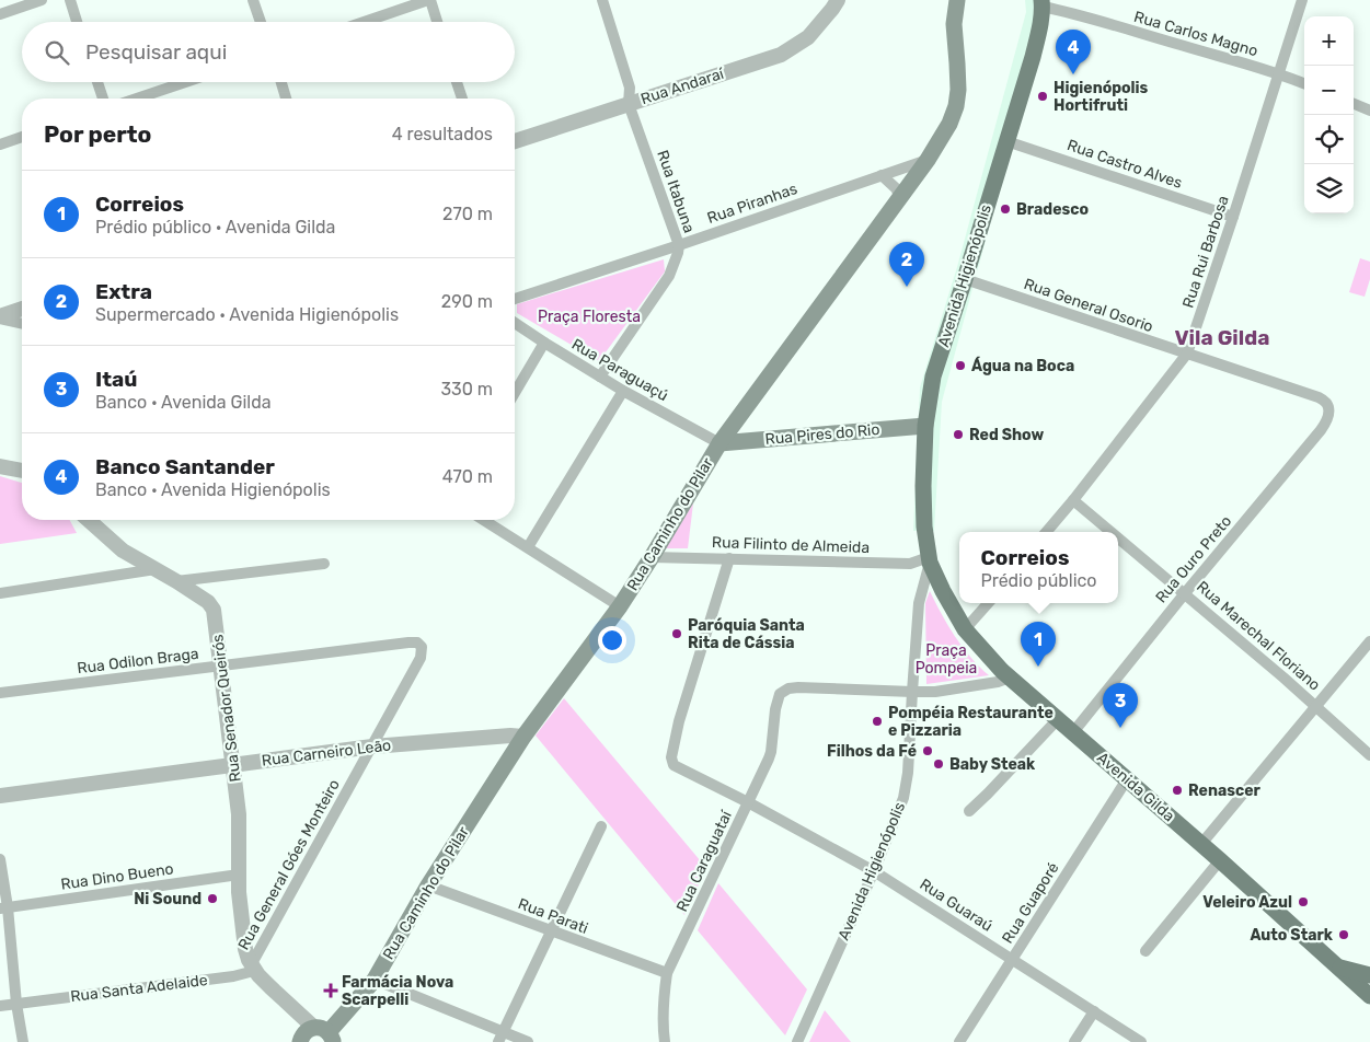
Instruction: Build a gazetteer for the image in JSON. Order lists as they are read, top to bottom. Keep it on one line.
{"streets":{"main road":["Avenida Higienópolis","Rua Pires do Rio","Rua Caminho do Pilar","Avenida Gilda"],"street":["Rua Carlos Magno","Rua Andaraí","Rua Castro Alves","Rua Itabuna","Rua Piranhas","Rua Rui Barbosa","Rua General Osorio","Rua Paraguaçú","Rua Filinto de Almeida","Rua Ouro Preto","Rua Marechal Floriano","Rua Odilon Braga","Rua Senador Queirós","Rua Carneiro Leão","Rua Caraguataí","Rua General Góes Monteiro","Rua Dino Bueno","Rua Guaporé","Rua Guaraú","Rua Parati","Rua Santa Adelaide"]},"crossings":[["Rua Carlos Magno","Rua Rui Barbosa"],["Rua Carlos Magno","Avenida Higienópolis"],["Rua Andaraí","Rua Itabuna"],["Rua Castro Alves","Rua Rui Barbosa"],["Rua Castro Alves","Avenida Higienópolis"],["Rua Itabuna","Rua Piranhas"],["Rua Itabuna","Rua Paraguaçú"],["Rua Piranhas","Rua Caminho do Pilar"],["Rua Rui Barbosa","Rua General Osorio"],["Rua Rui Barbosa","Rua Marechal Floriano"],["Avenida Higienópolis","Rua General Osorio"],["Avenida Higienópolis","Rua Pires do Rio"],["Avenida Higienópolis","Rua Filinto de Almeida"],["Avenida Higienópolis","Avenida Gilda"],["Avenida Higienópolis","Rua Caraguataí"],["Avenida Higienópolis","Rua Guaraú"],["Rua General Osorio","Rua Ouro Preto"],["Rua Paraguaçú","Rua Pires do Rio"],["Rua Paraguaçú","Rua Caminho do Pilar"],["Rua Pires do Rio","Rua Caminho do Pilar"],["Rua Caminho do Pilar","Rua Filinto de Almeida"],["Rua Caminho do Pilar","Rua Carneiro Leão"],["Rua Caminho do Pilar","Rua Parati"],["Rua Filinto de Almeida","Avenida Gilda"],["Rua Filinto de Almeida","Rua Guaraú"],["Rua Ouro Preto","Rua Marechal Floriano"],["Rua Ouro Preto","Avenida Gilda"],["Rua Odilon Braga","Rua Senador Queirós"],["Rua Odilon Braga","Rua General Góes Monteiro"],["Rua Senador Queirós","Rua Carneiro Leão"],["Rua Senador Queirós","Rua General Góes Monteiro"],["Rua Senador Queirós","Rua Dino Bueno"],["Rua Senador Queirós","Rua Santa Adelaide"],["Rua Carneiro Leão","Rua General Góes Monteiro"],["Avenida Gilda","Rua Guaporé"],["Rua Caraguataí","Rua Guaraú"],["Rua Caraguataí","Rua Parati"],["Rua General Góes Monteiro","Rua Santa Adelaide"],["Rua Guaporé","Rua Guaraú"]],"districts":["Vila Gilda"],"parks":["Praça Floresta","Praça Pompeia"],"places":{"other":["Higienópolis Hortifruti","Bradesco","Água na Boca","Red Show","Paróquia Santa Rita de Cássia","Pompéia Restaurante e Pizzaria","Filhos da Fé","Baby Steak","Renascer","Ni Sound","Veleiro Azul","Auto Stark"],"health":["Farmácia Nova Scarpelli"]},"page":{"map_buttons":["+","−"],"search":"Pesquisar aqui","pins":["4","2","1","3"],"heading":["Por perto","4 resultados"],"list":[{"mark":"1","name":"Correios","note":"Prédio público · Avenida Gilda","value":"270 m"},{"mark":"2","name":"Extra","note":"Supermercado · Avenida Higienópolis","value":"290 m"},{"mark":"3","name":"Itaú","note":"Banco · Avenida Gilda","value":"330 m"},{"mark":"4","name":"Banco Santander","note":"Banco · Avenida Higienópolis","value":"470 m"}],"popup":["Correios","Prédio público"]}}
